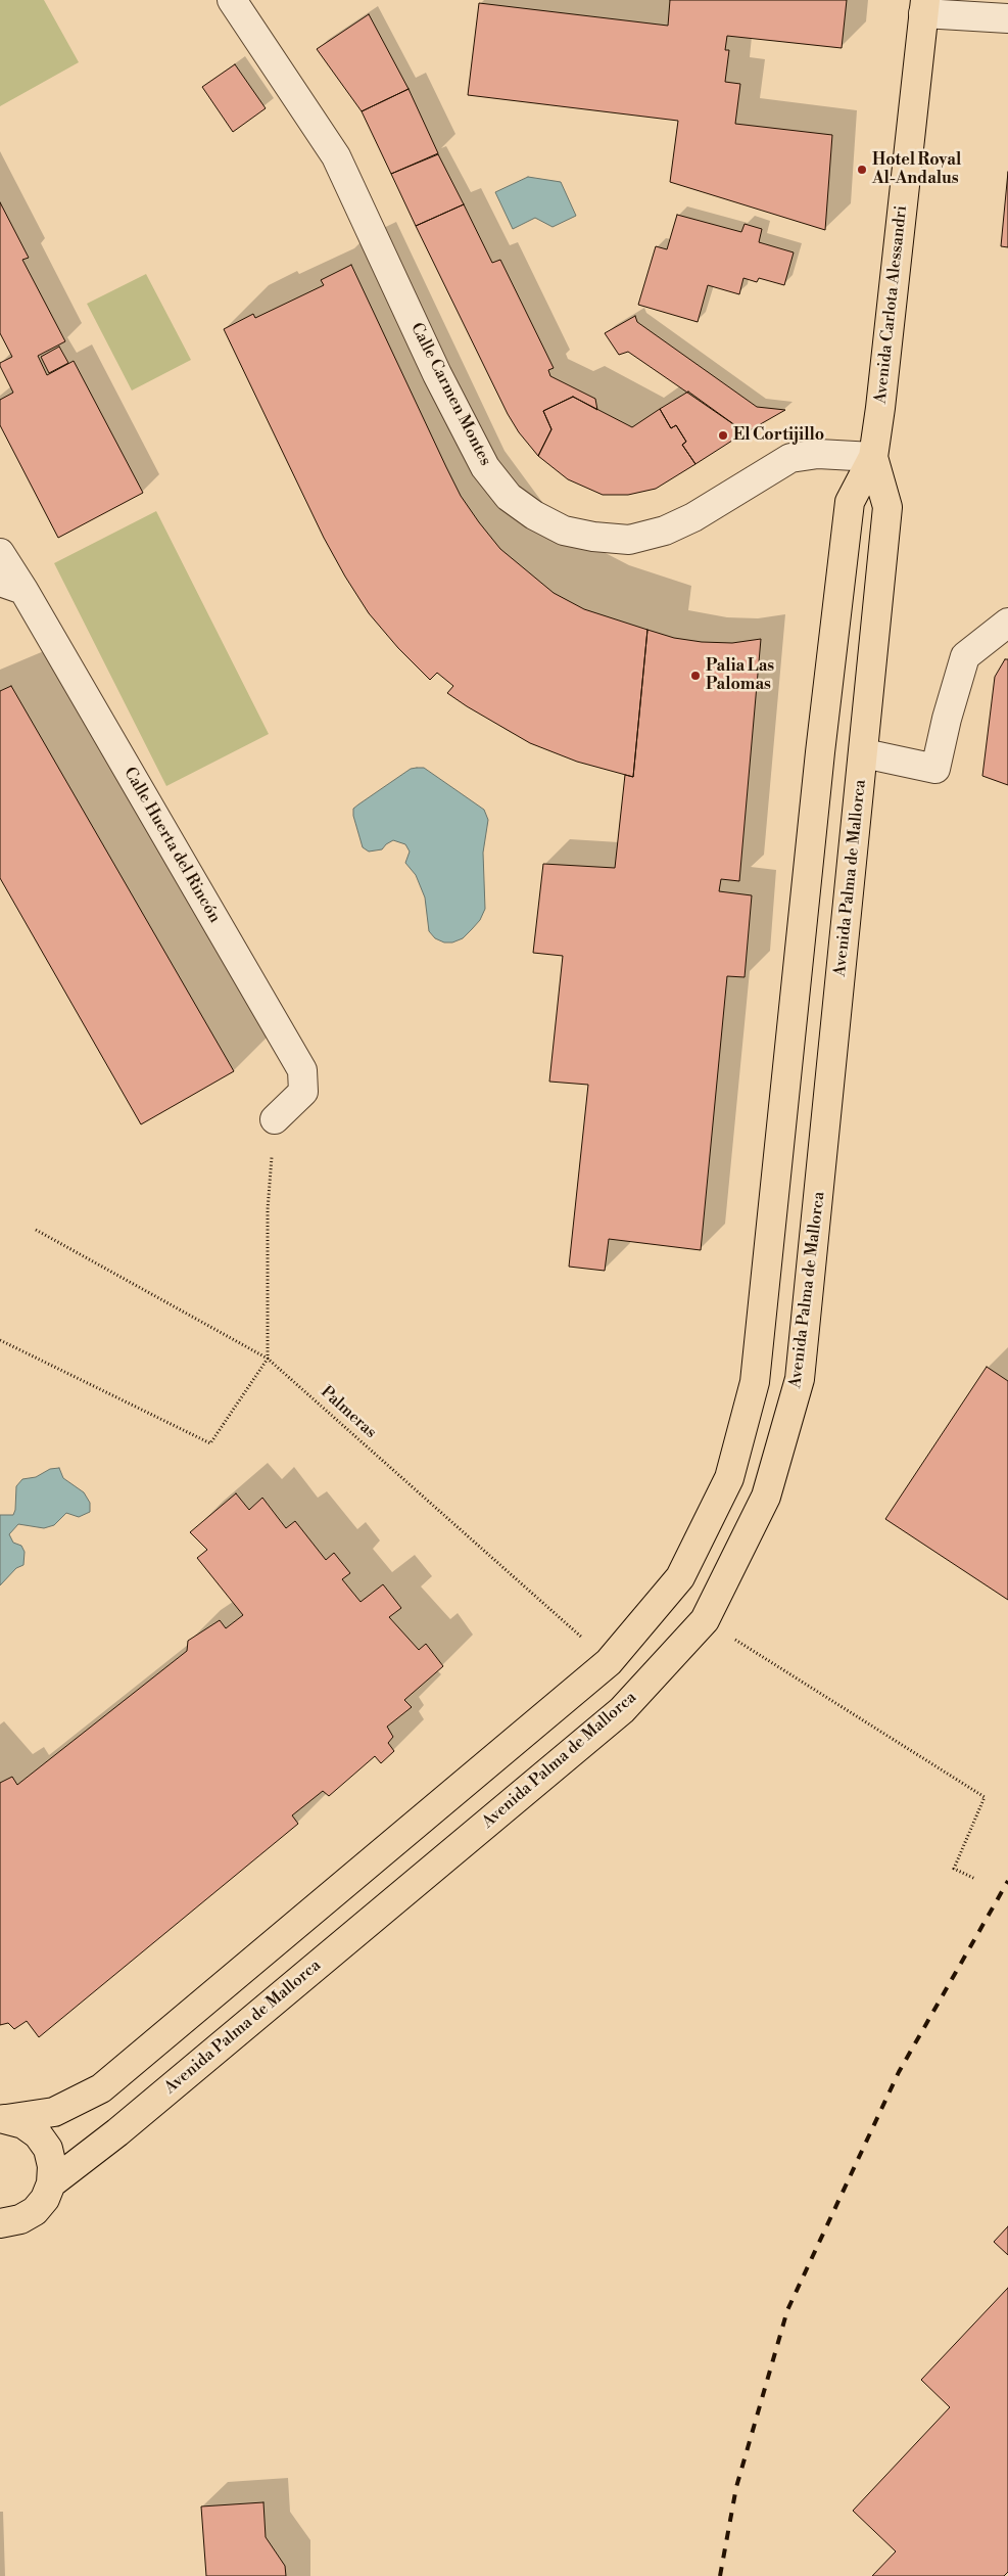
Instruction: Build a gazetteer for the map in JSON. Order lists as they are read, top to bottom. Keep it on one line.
{"streets":{"main road":["Avenida Carlota Alessandri","Avenida Palma de Mallorca"],"street":["Calle Carmen Montes","Calle Huerta del Rincón"],"path":["Palmeras"]},"crossings":[["Avenida Carlota Alessandri","Calle Carmen Montes"],["Avenida Carlota Alessandri","Avenida Palma de Mallorca"],["Avenida Carlota Alessandri","Palmeras"]],"places":["Hotel Royal Al-Andalus","El Cortijillo","Palia Las Palomas"]}
